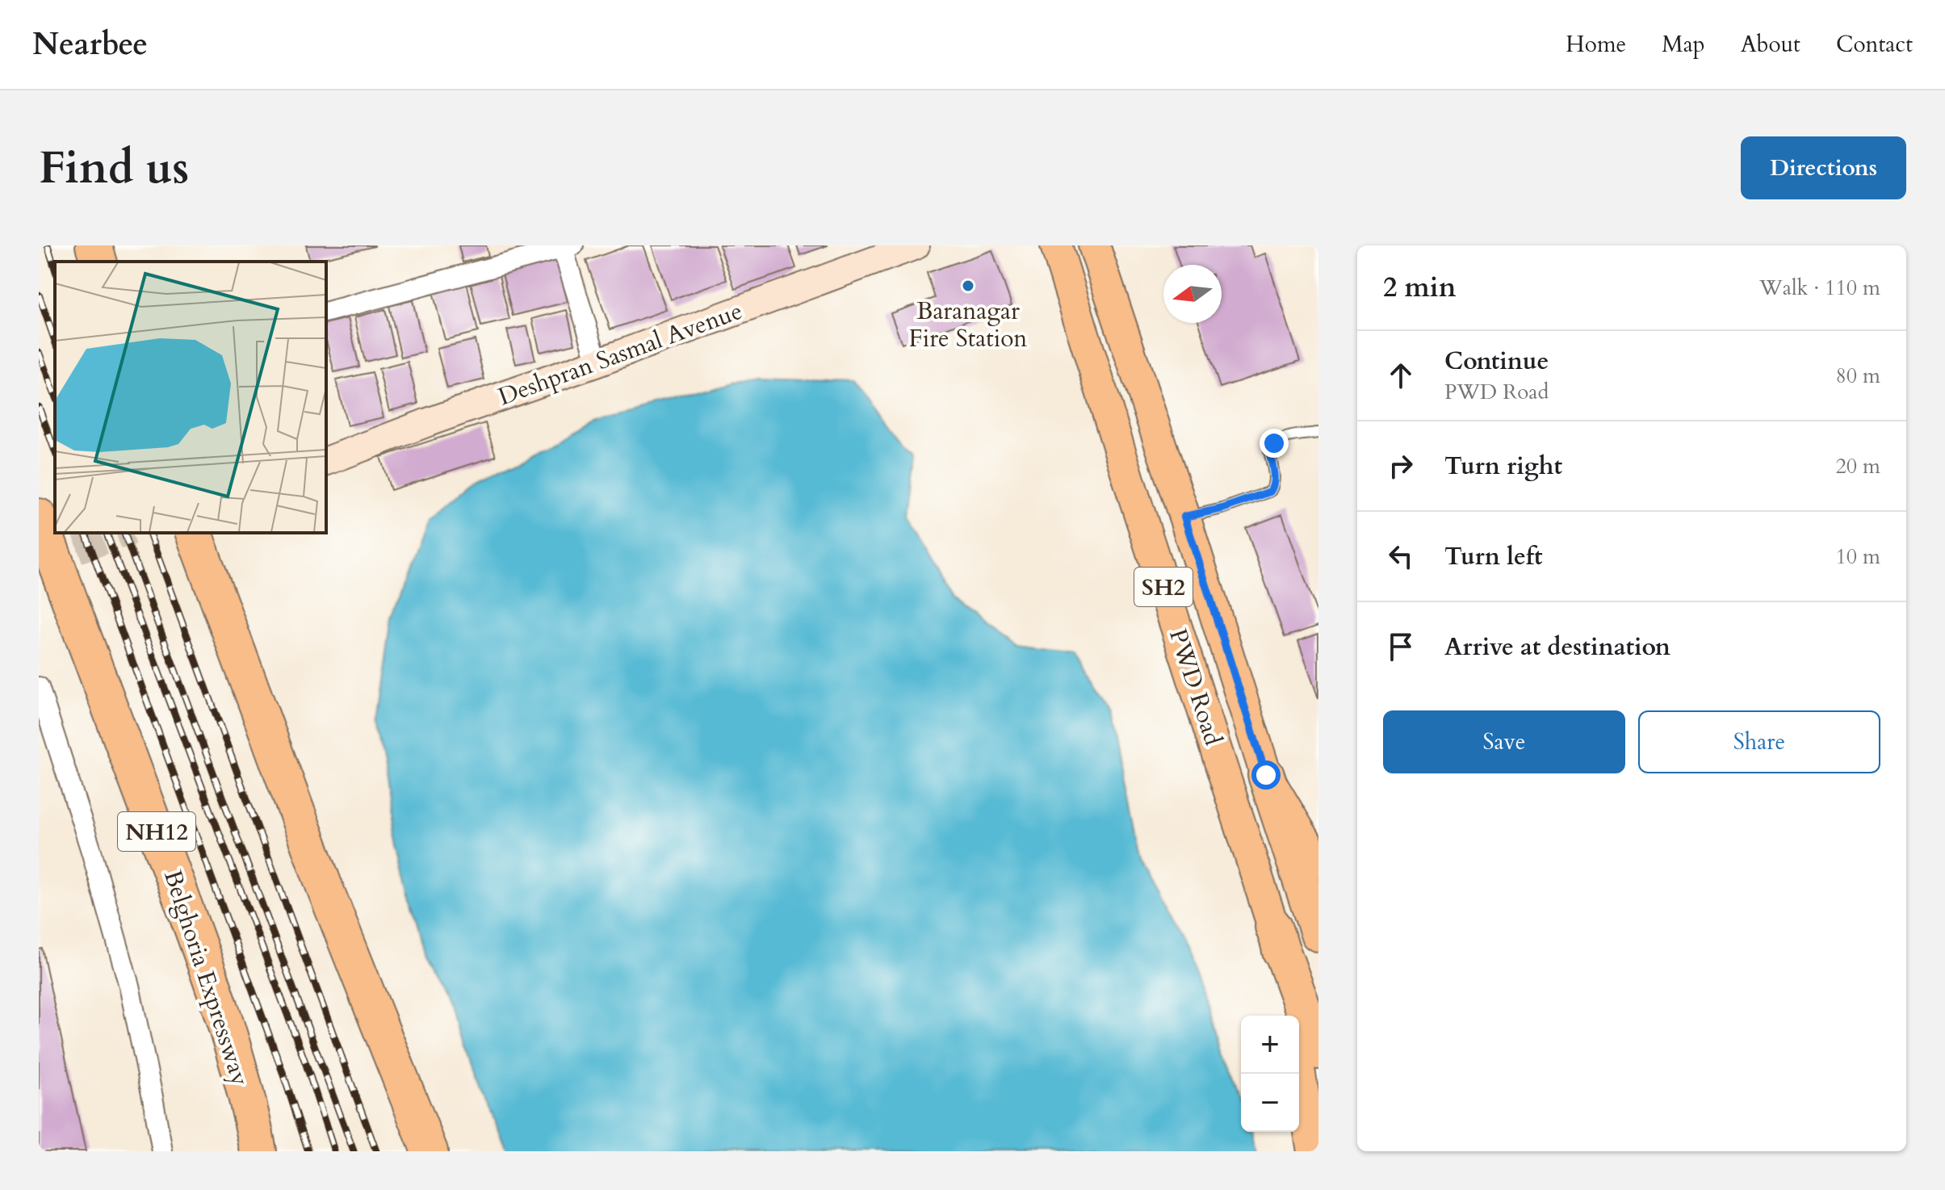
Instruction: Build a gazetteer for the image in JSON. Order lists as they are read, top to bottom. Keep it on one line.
{"streets":{"highway":["NH12","Belghoria Expressway"],"main road":["SH2","PWD Road"],"street":["Deshpran Sasmal Avenue"]},"places":["Baranagar Fire Station"],"north":"left","page":{"header":"Nearbee","nav":["Home","Map","About","Contact"],"buttons":["Directions",["Save","Share"]],"title":"Find us","heading":["2 min","Walk · 110 m"],"list":[["Continue","PWD Road","80 m"],["Turn right","20 m"],["Turn left","10 m"],"Arrive at destination"],"map_buttons":["+","−"]}}
